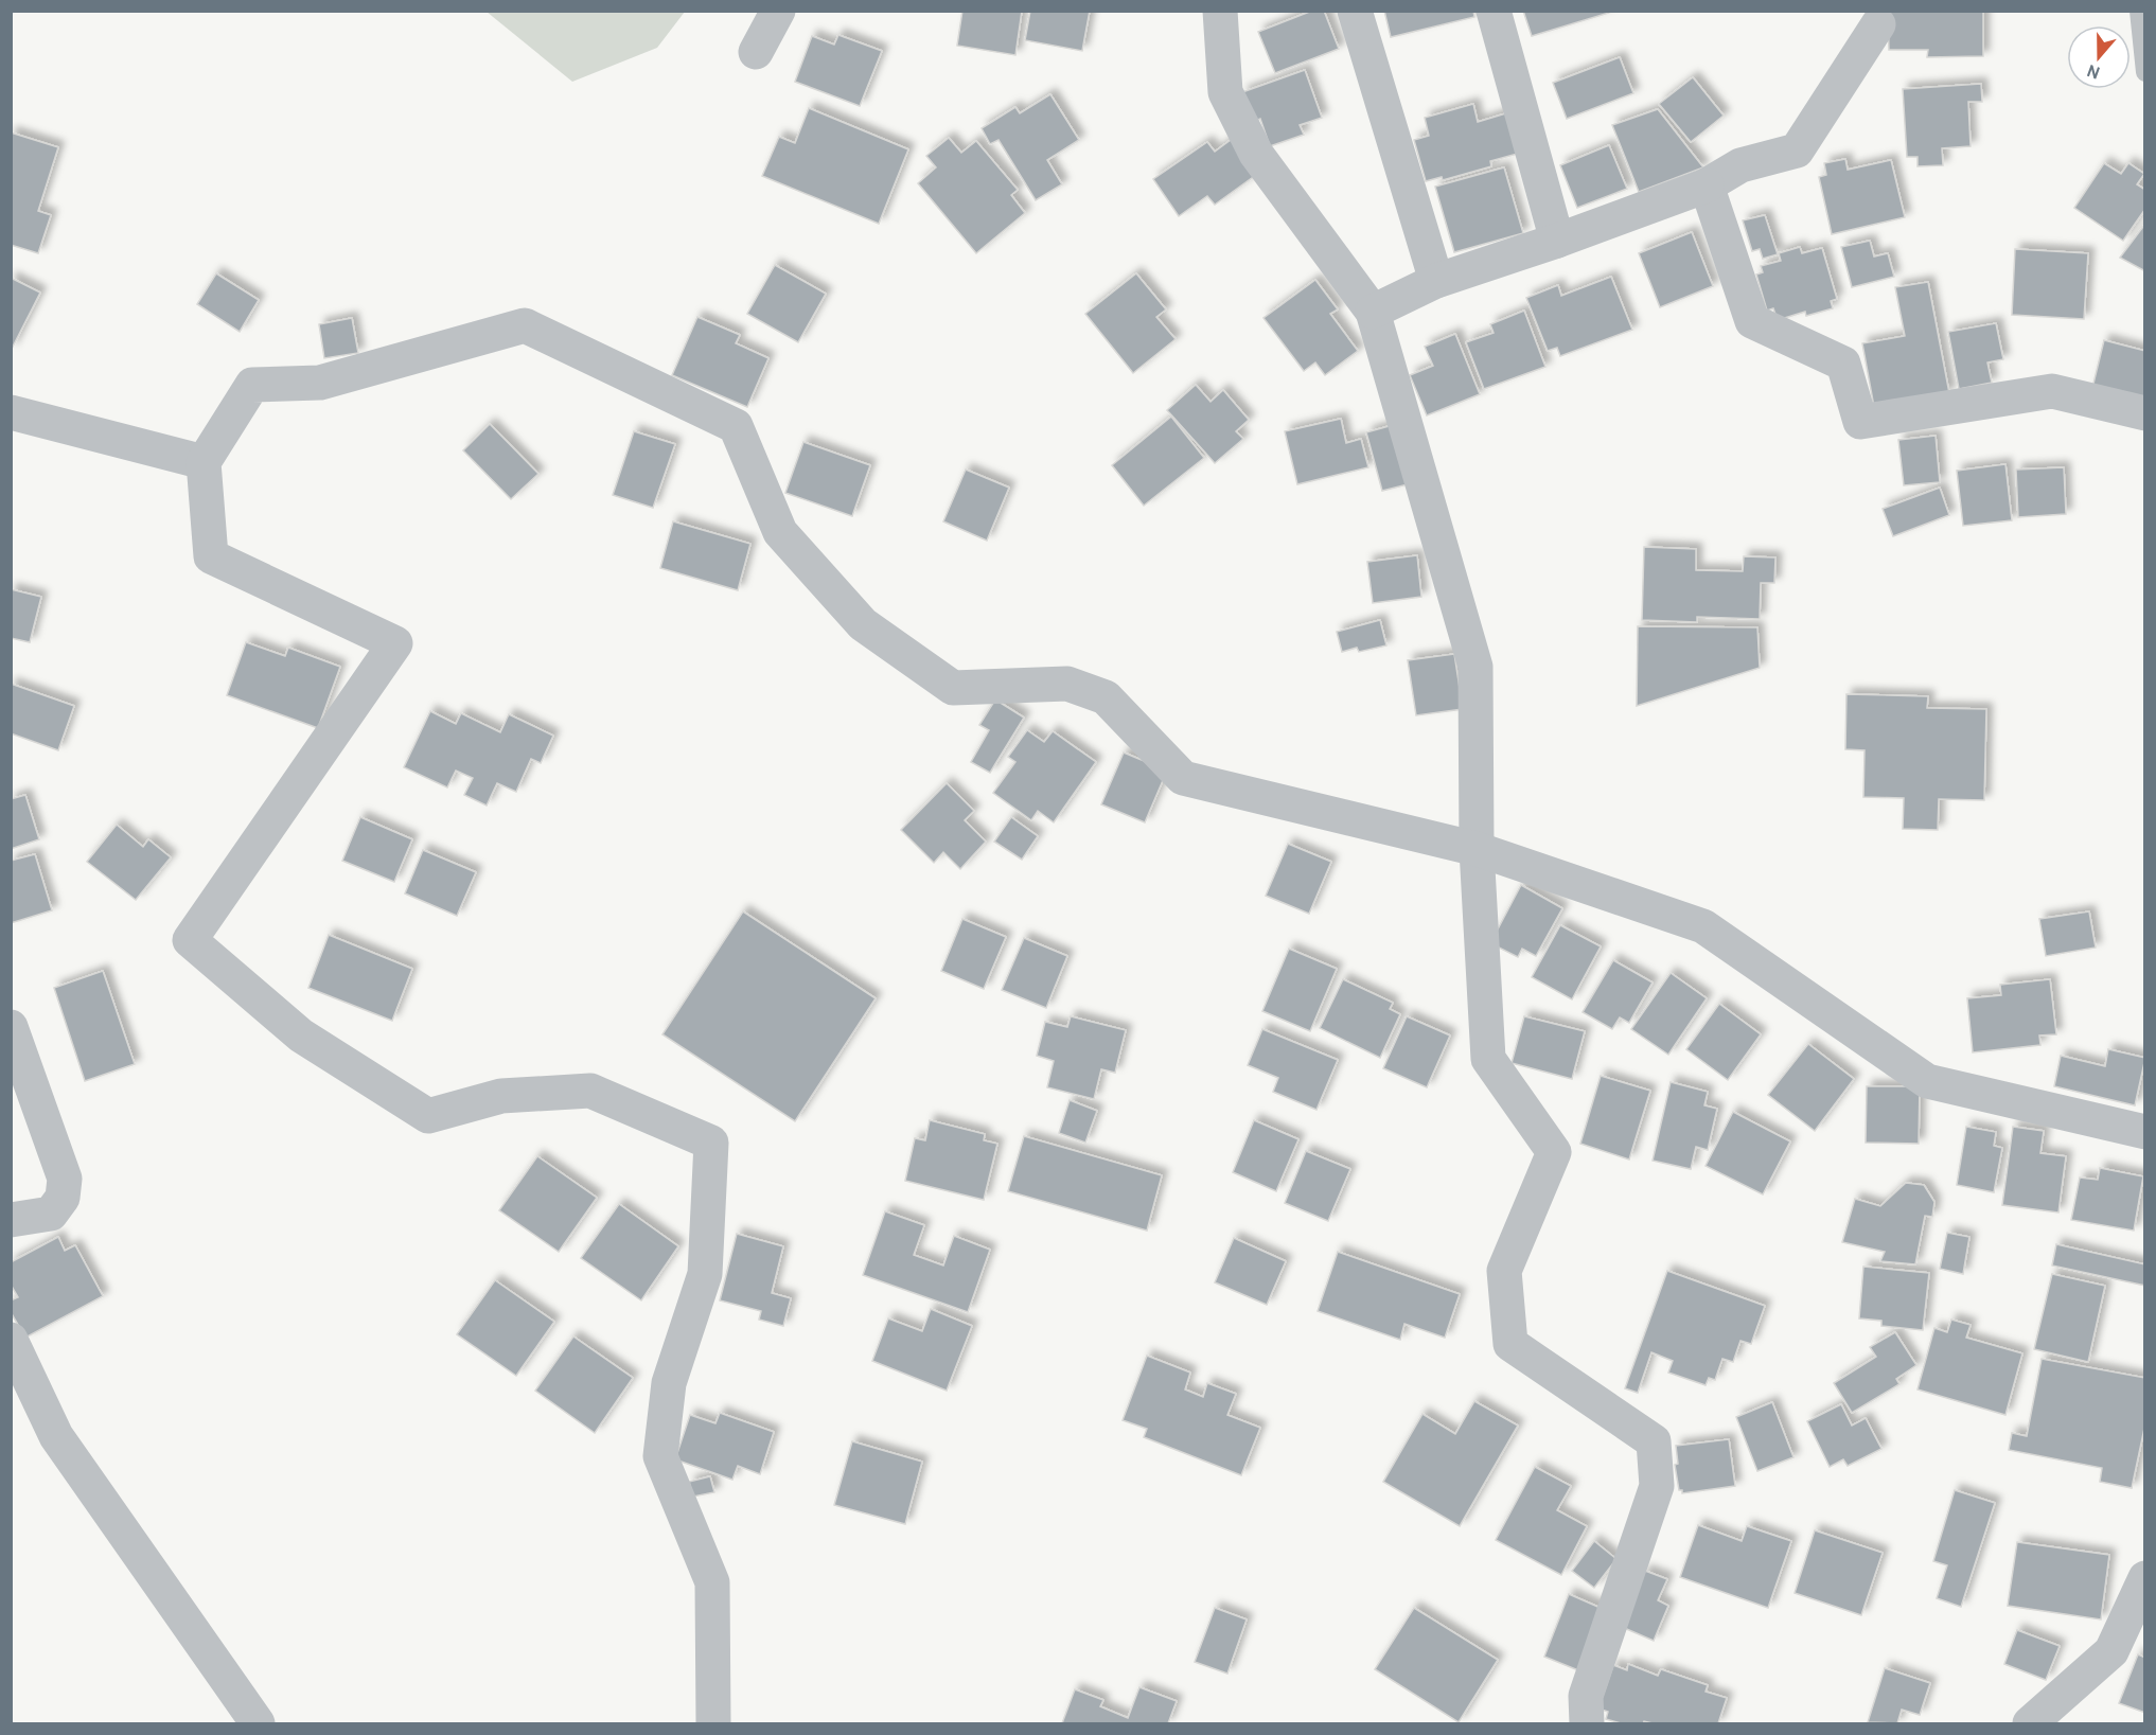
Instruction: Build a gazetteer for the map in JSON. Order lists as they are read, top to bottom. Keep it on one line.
{"north":"bottom"}
